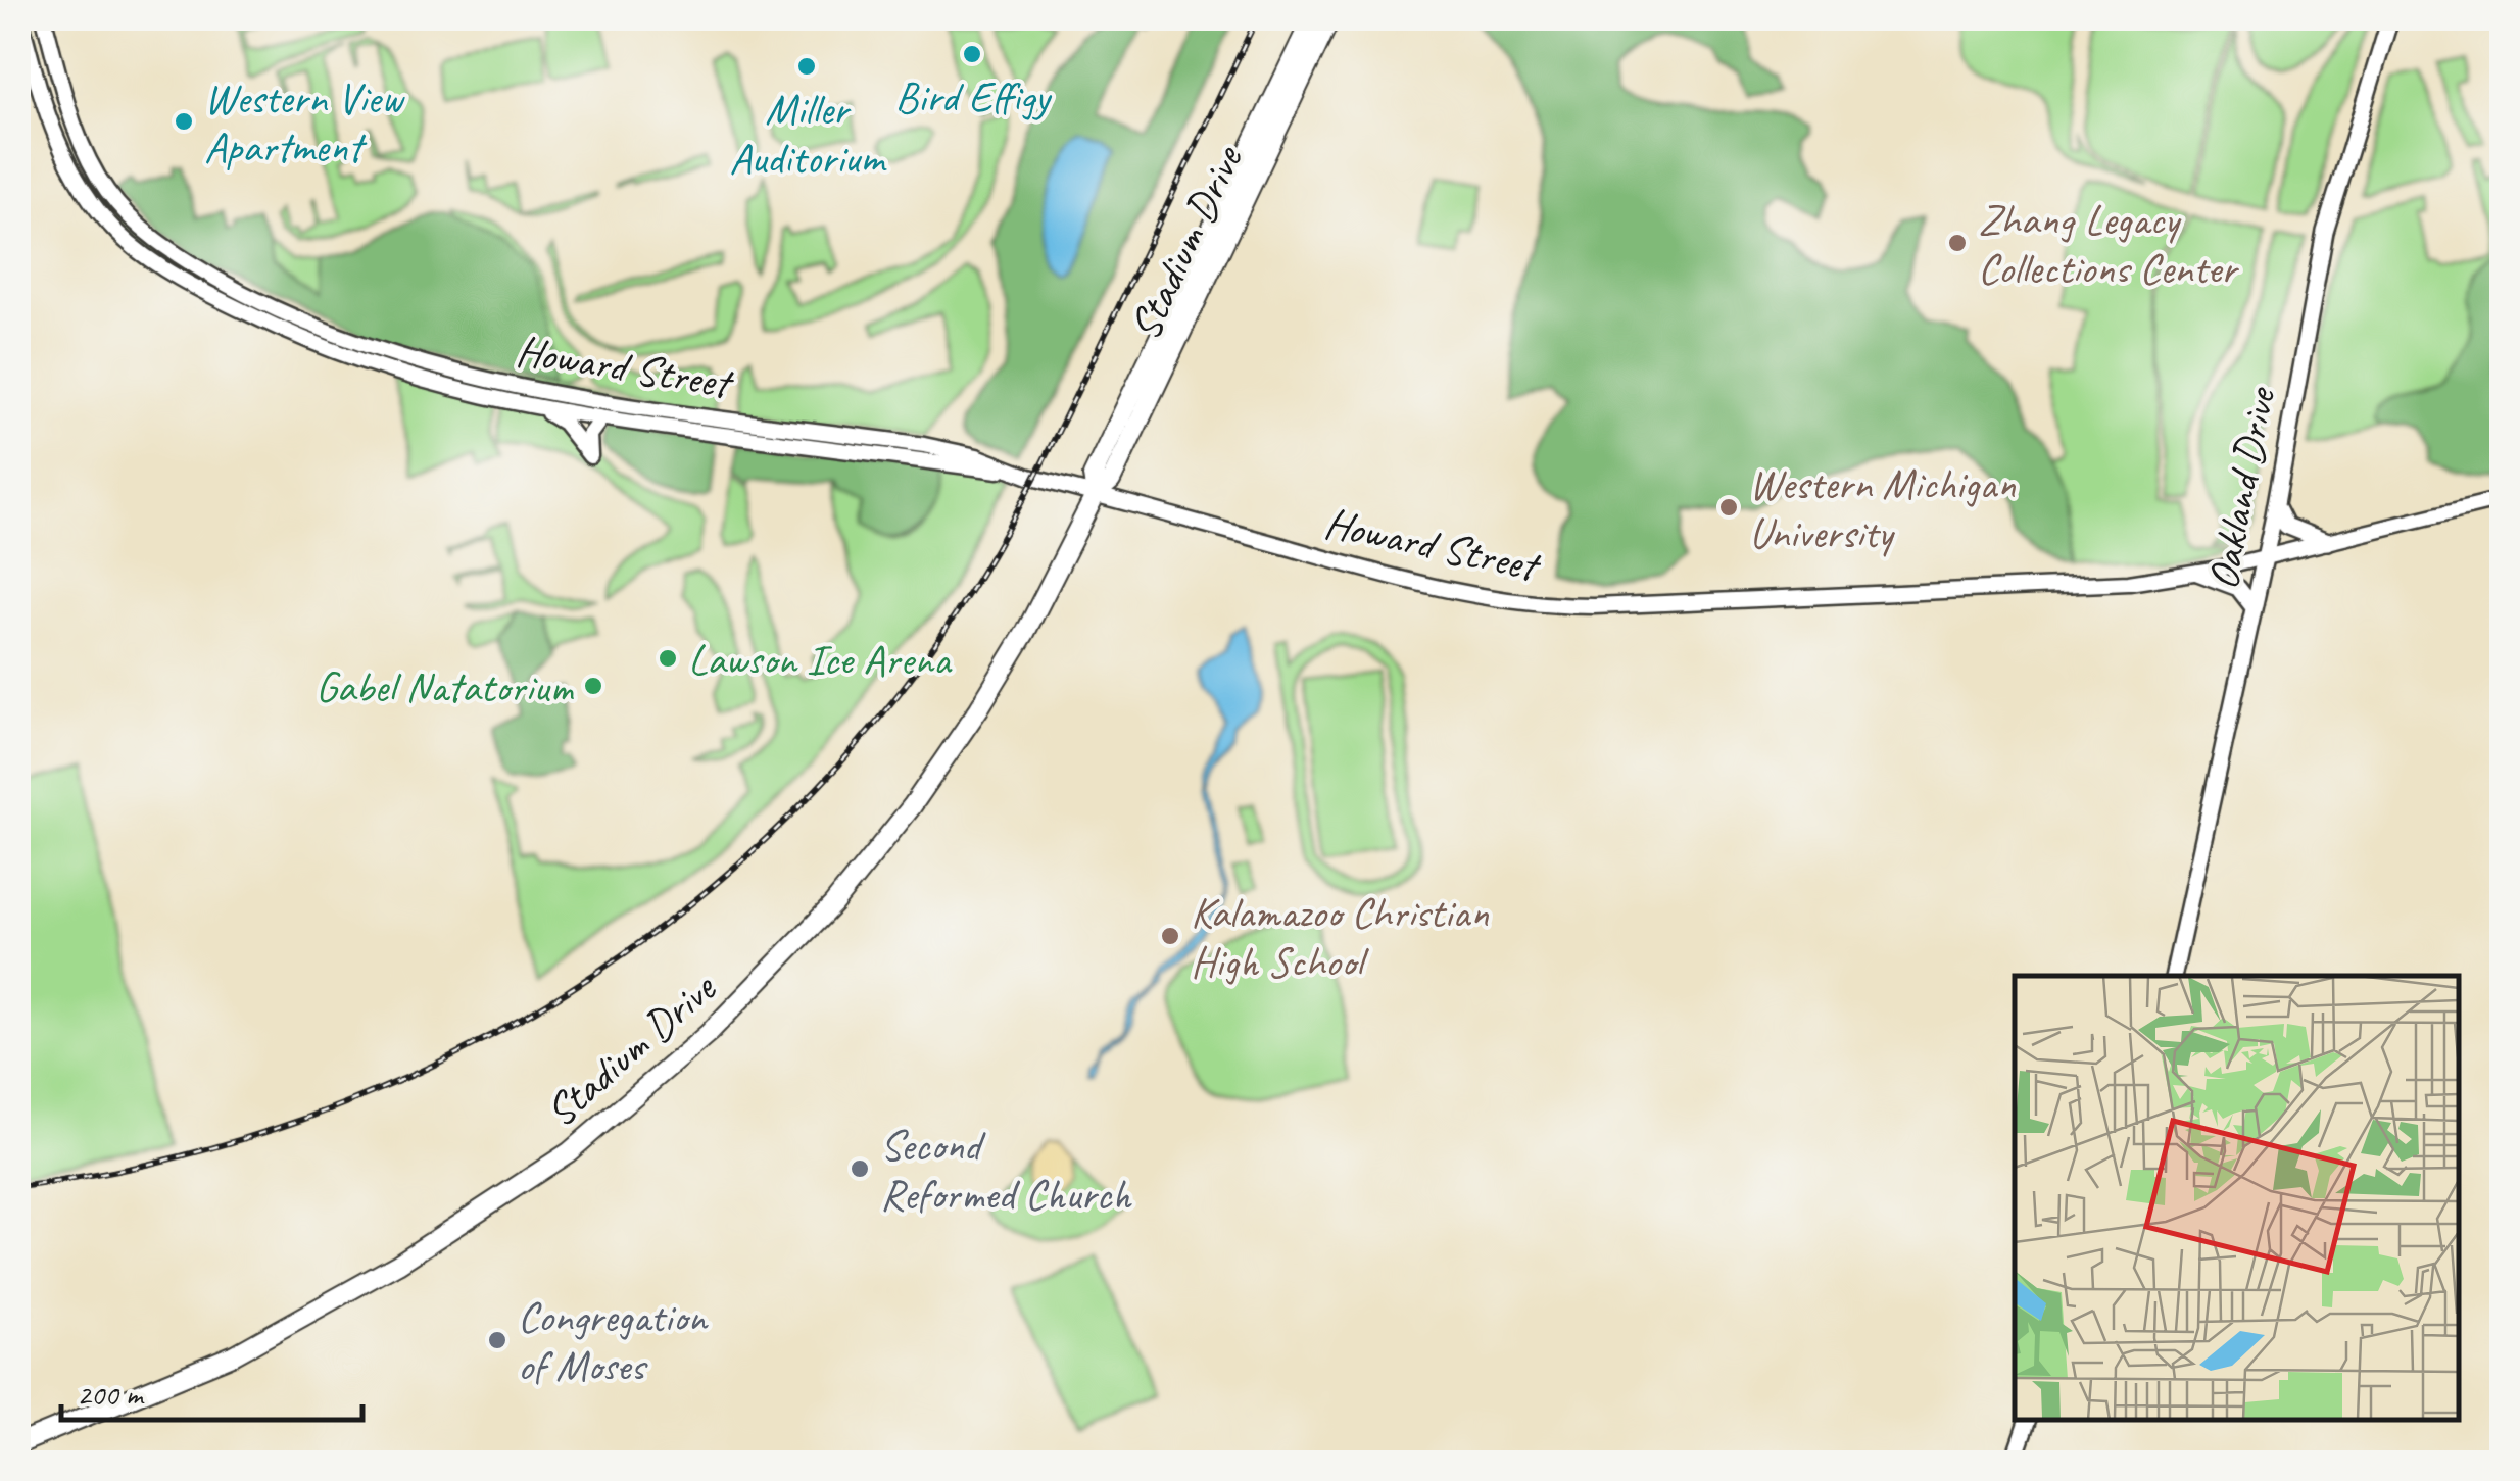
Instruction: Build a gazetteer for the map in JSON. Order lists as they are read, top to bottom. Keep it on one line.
{"streets":{"main road":["Stadium Drive","Oakland Drive"],"street":["Howard Street"]},"crossings":[["Stadium Drive","Howard Street"],["Howard Street","Oakland Drive"]],"places":["Bird Effigy","Miller Auditorium","Western View Apartment","Zhang Legacy Collections Center","Western Michigan University","Lawson Ice Arena","Gabel Natatorium","Kalamazoo Christian High School","Second Reformed Church","Congregation of Moses"],"scale_bar":"200 m"}
